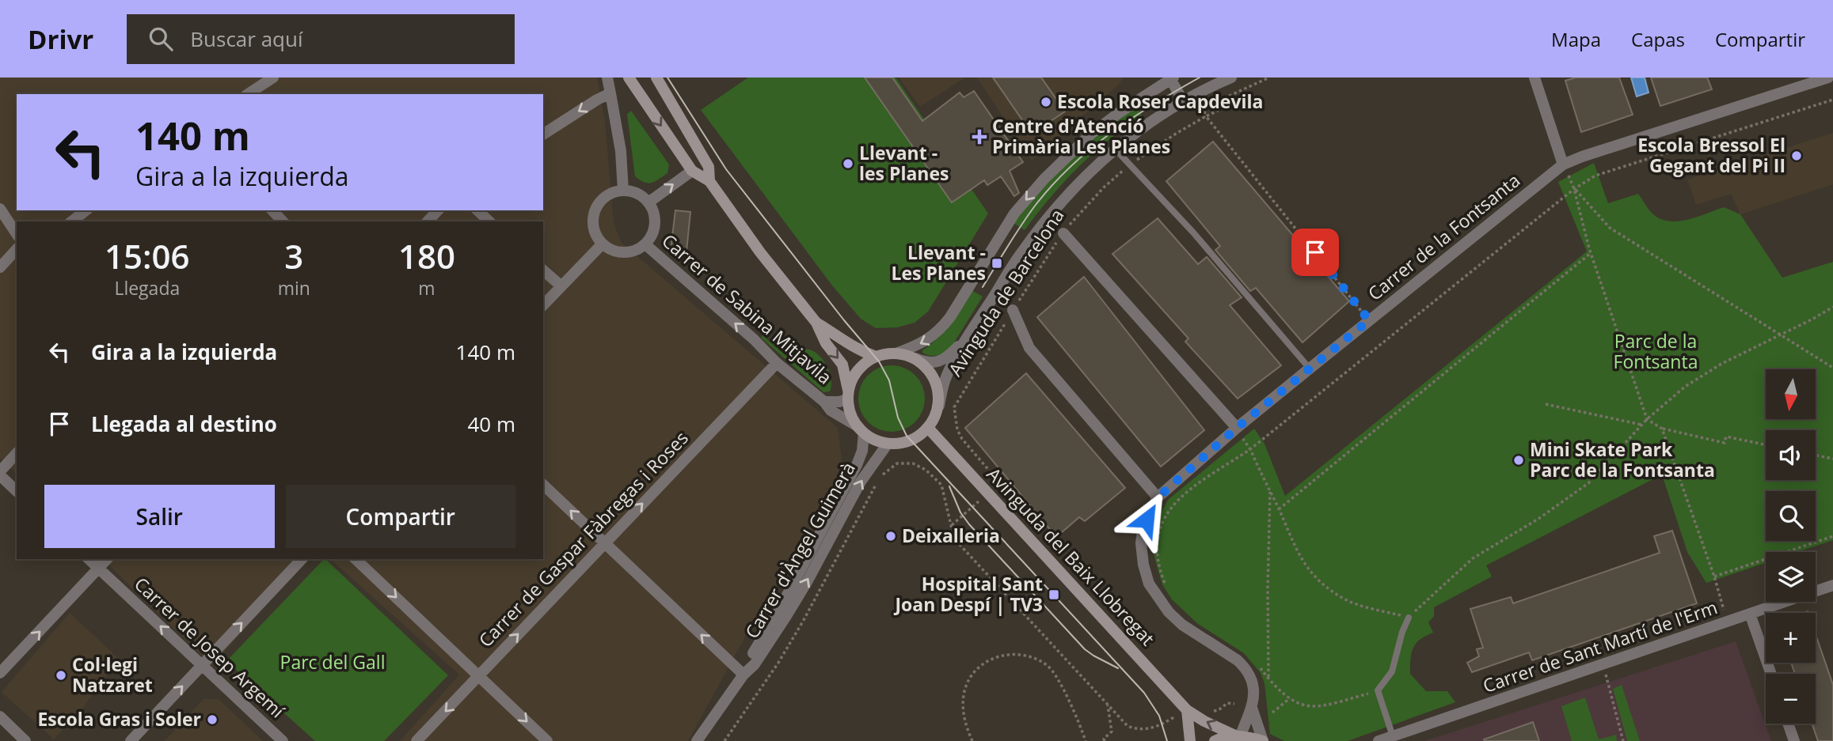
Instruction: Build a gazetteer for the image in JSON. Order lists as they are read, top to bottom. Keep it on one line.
{"streets":{"street":["Carrer de la Fontsanta","Avinguda de Barcelona","Carrer de Sabina Mitjavila","Carrer de Gaspar Fàbregas i Roses","Carrer d'Àngel Guimerà","Avinguda del Baix Llobregat","Carrer de Sant Martí de l'Erm","Carrer de Josep Argemí"]},"crossings":[["Carrer de la Fontsanta","Avinguda del Baix Llobregat"],["Avinguda de Barcelona","Carrer de Sabina Mitjavila"],["Avinguda de Barcelona","Carrer d'Àngel Guimerà"],["Avinguda de Barcelona","Avinguda del Baix Llobregat"],["Carrer de Sabina Mitjavila","Carrer de Gaspar Fàbregas i Roses"],["Carrer de Sabina Mitjavila","Carrer d'Àngel Guimerà"],["Carrer de Sabina Mitjavila","Avinguda del Baix Llobregat"],["Carrer d'Àngel Guimerà","Avinguda del Baix Llobregat"]],"one_way":["Carrer de Josep Argemí"],"parks":["Parc de la Fontsanta","Parc del Gall"],"places":{"other":["Escola Roser Capdevila","Escola Bressol El Gegant del Pi II","Llevant - les Planes","Mini Skate Park Parc de la Fontsanta","Deixalleria","Col·legi Natzaret","Escola Gras i Soler"],"health":["Centre d'Atenció Primària Les Planes"],"transit":["Llevant - Les Planes","Hospital Sant Joan Despí | TV3"]},"north":"bottom","page":{"header":"Drivr","search":"Buscar aquí","nav":["Mapa","Capas","Compartir"],"turn":["140 m","Gira a la izquierda"],"eta":["15:06","Llegada","3","min","180","m"],"list":[{"name":"Gira a la izquierda","value":"140 m"},{"name":"Llegada al destino","value":"40 m"}],"map_buttons":["+","−"],"buttons":["Salir","Compartir"]}}
